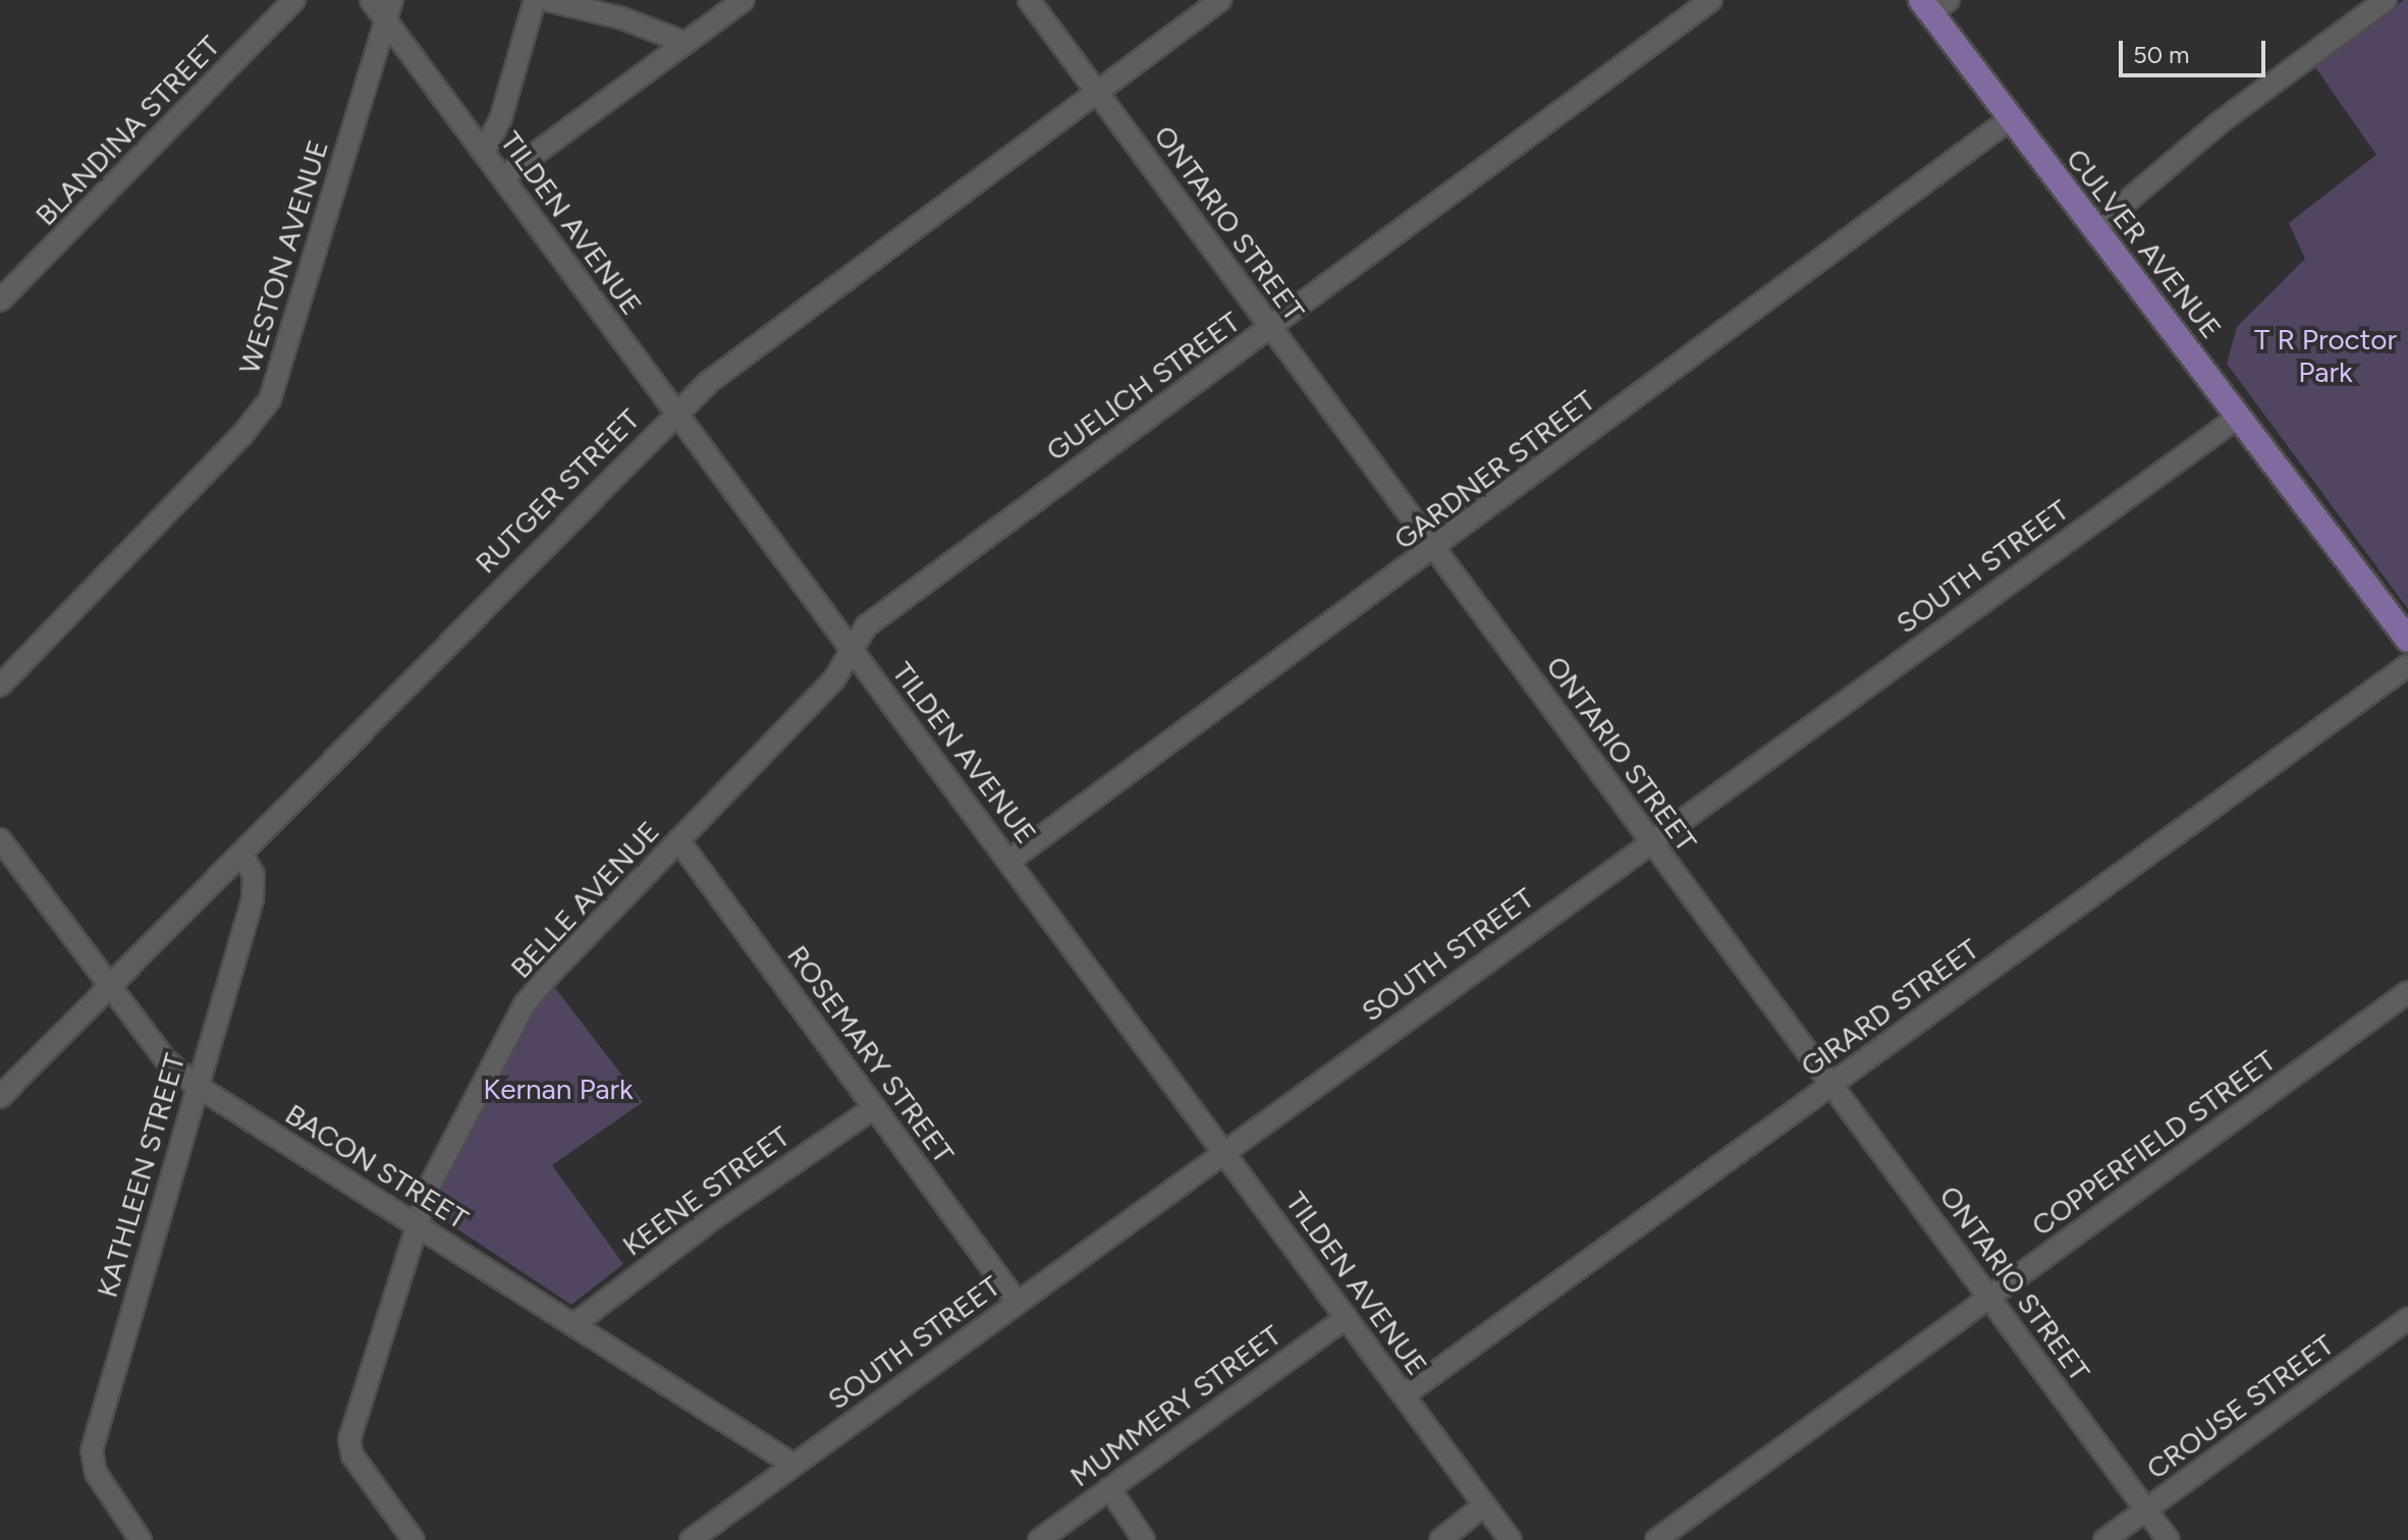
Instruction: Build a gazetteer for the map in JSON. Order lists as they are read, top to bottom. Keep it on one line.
{"streets":{"main road":["CULVER AVENUE"],"street":["BLANDINA STREET","TILDEN AVENUE","ONTARIO STREET","WESTON AVENUE","GUELICH STREET","GARDNER STREET","RUTGER STREET","SOUTH STREET","BELLE AVENUE","GIRARD STREET","ROSEMARY STREET","COPPERFIELD STREET","BACON STREET","KATHLEEN STREET","KEENE STREET","MUMMERY STREET","CROUSE STREET"]},"crossings":[["TILDEN AVENUE","WESTON AVENUE"],["TILDEN AVENUE","GUELICH STREET"],["TILDEN AVENUE","GARDNER STREET"],["TILDEN AVENUE","RUTGER STREET"],["TILDEN AVENUE","SOUTH STREET"],["TILDEN AVENUE","BELLE AVENUE"],["TILDEN AVENUE","GIRARD STREET"],["TILDEN AVENUE","MUMMERY STREET"],["ONTARIO STREET","GUELICH STREET"],["ONTARIO STREET","GARDNER STREET"],["ONTARIO STREET","RUTGER STREET"],["ONTARIO STREET","SOUTH STREET"],["ONTARIO STREET","GIRARD STREET"],["ONTARIO STREET","COPPERFIELD STREET"],["ONTARIO STREET","CROUSE STREET"],["CULVER AVENUE","GARDNER STREET"],["CULVER AVENUE","SOUTH STREET"],["GUELICH STREET","BELLE AVENUE"],["RUTGER STREET","BACON STREET"],["RUTGER STREET","KATHLEEN STREET"],["SOUTH STREET","ROSEMARY STREET"],["SOUTH STREET","BACON STREET"],["BELLE AVENUE","ROSEMARY STREET"],["BELLE AVENUE","BACON STREET"],["ROSEMARY STREET","KEENE STREET"],["BACON STREET","KATHLEEN STREET"],["BACON STREET","KEENE STREET"]],"parks":["T R Proctor Park","Kernan Park"],"scale_bar":"50 m"}
